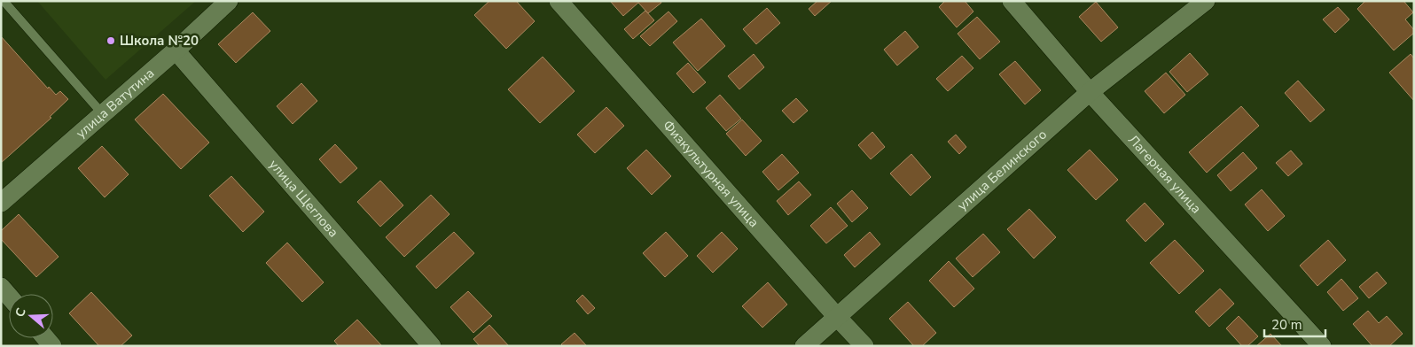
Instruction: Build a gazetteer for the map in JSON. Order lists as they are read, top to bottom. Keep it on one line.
{"streets":{"street":["улица Ватутина","улица Белинского","Физкультурная улица","Лагерная улица","улица Щеглова"]},"crossings":[["улица Ватутина","улица Щеглова"],["улица Белинского","Физкультурная улица"],["улица Белинского","Лагерная улица"]],"places":["Школа №20"],"scale_bar":"20 m","north":"left"}
